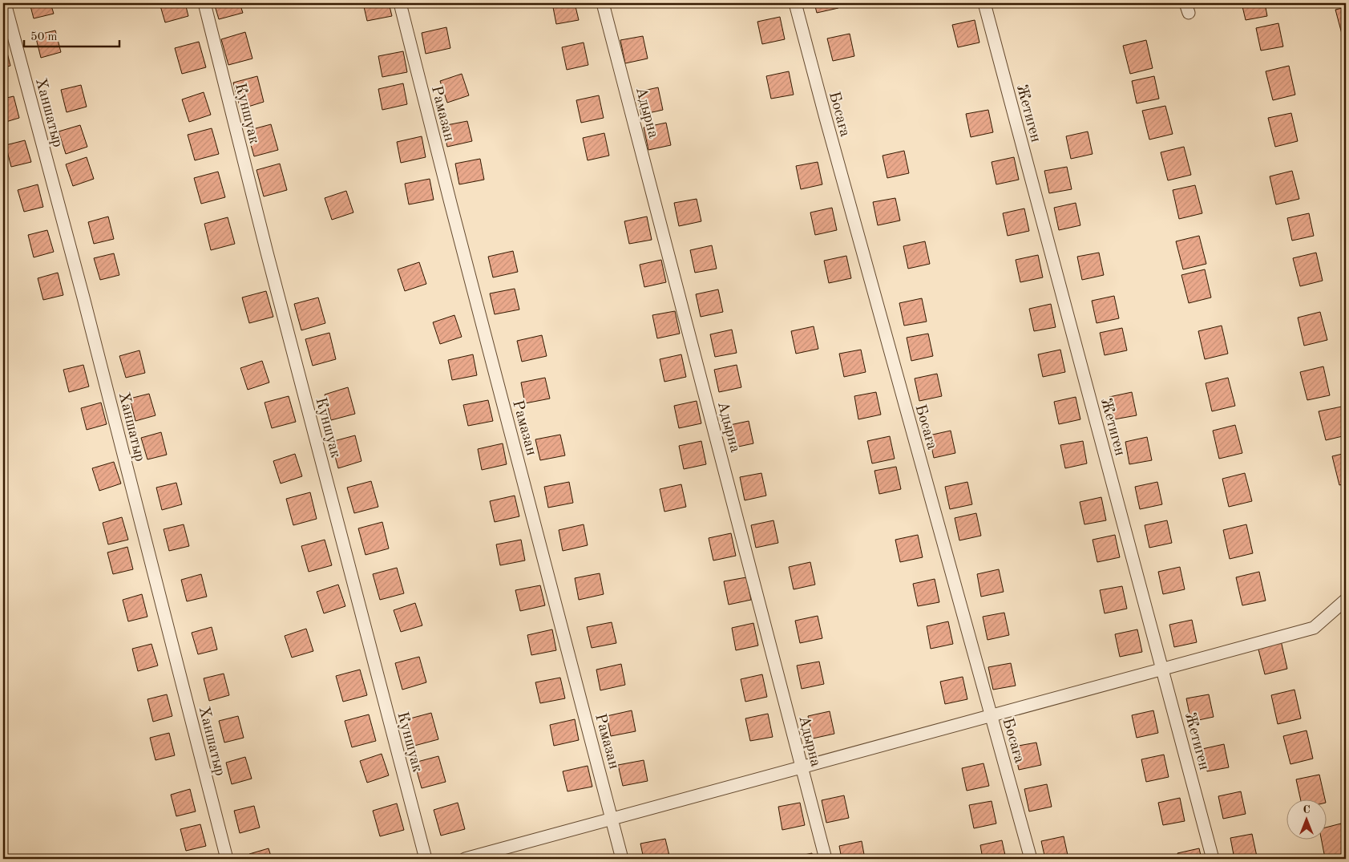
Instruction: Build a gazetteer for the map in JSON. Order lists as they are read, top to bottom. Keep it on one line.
{"streets":{"street":["Ханшатыр","Адырна","Куншуак","Рамазан","Жетиген","Босаға"]},"scale_bar":"50 m","north":"top"}
